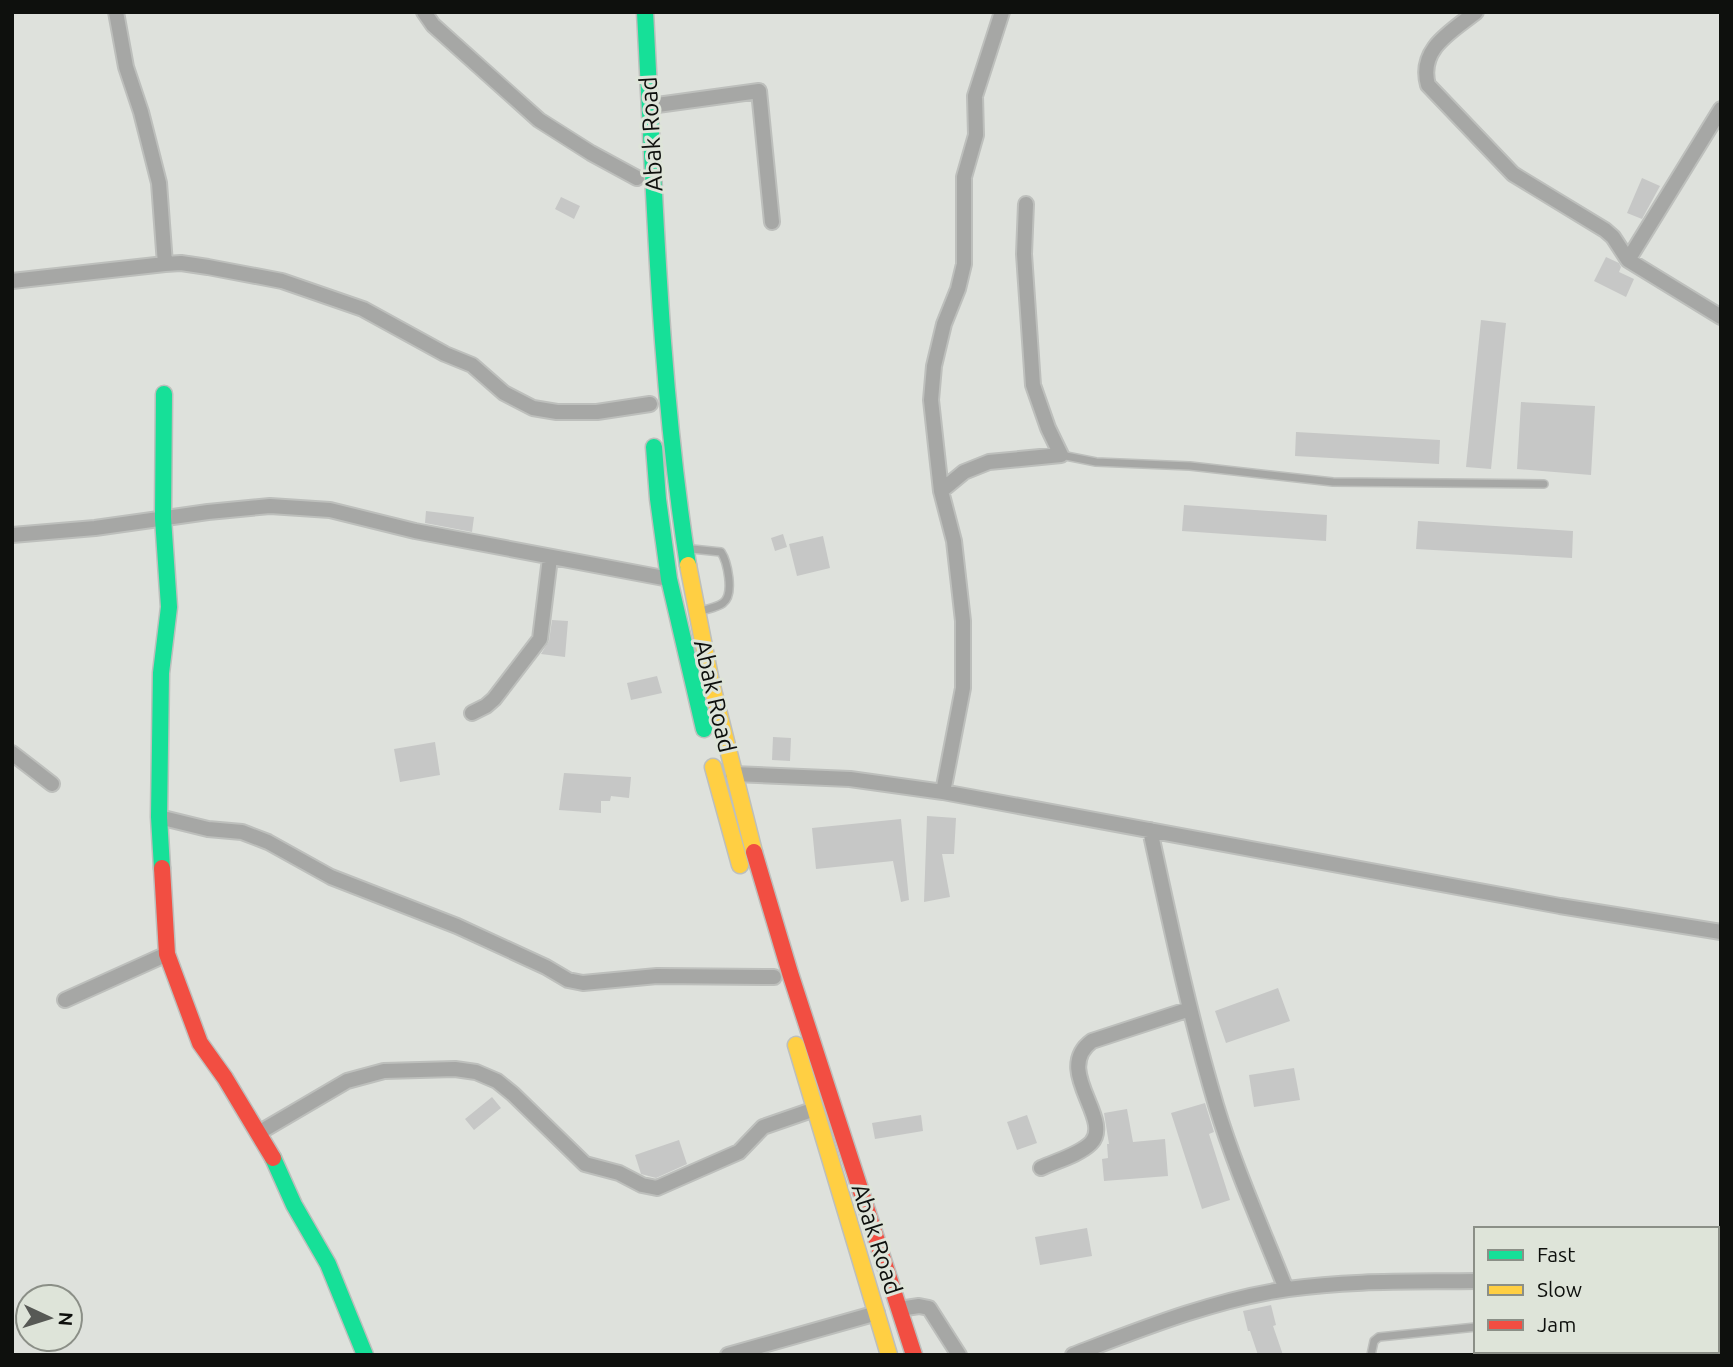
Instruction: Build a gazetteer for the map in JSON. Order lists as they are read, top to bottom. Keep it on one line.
{"streets":{"main road":["Abak Road"]},"legend":["Fast","Slow","Jam"],"north":"right"}
